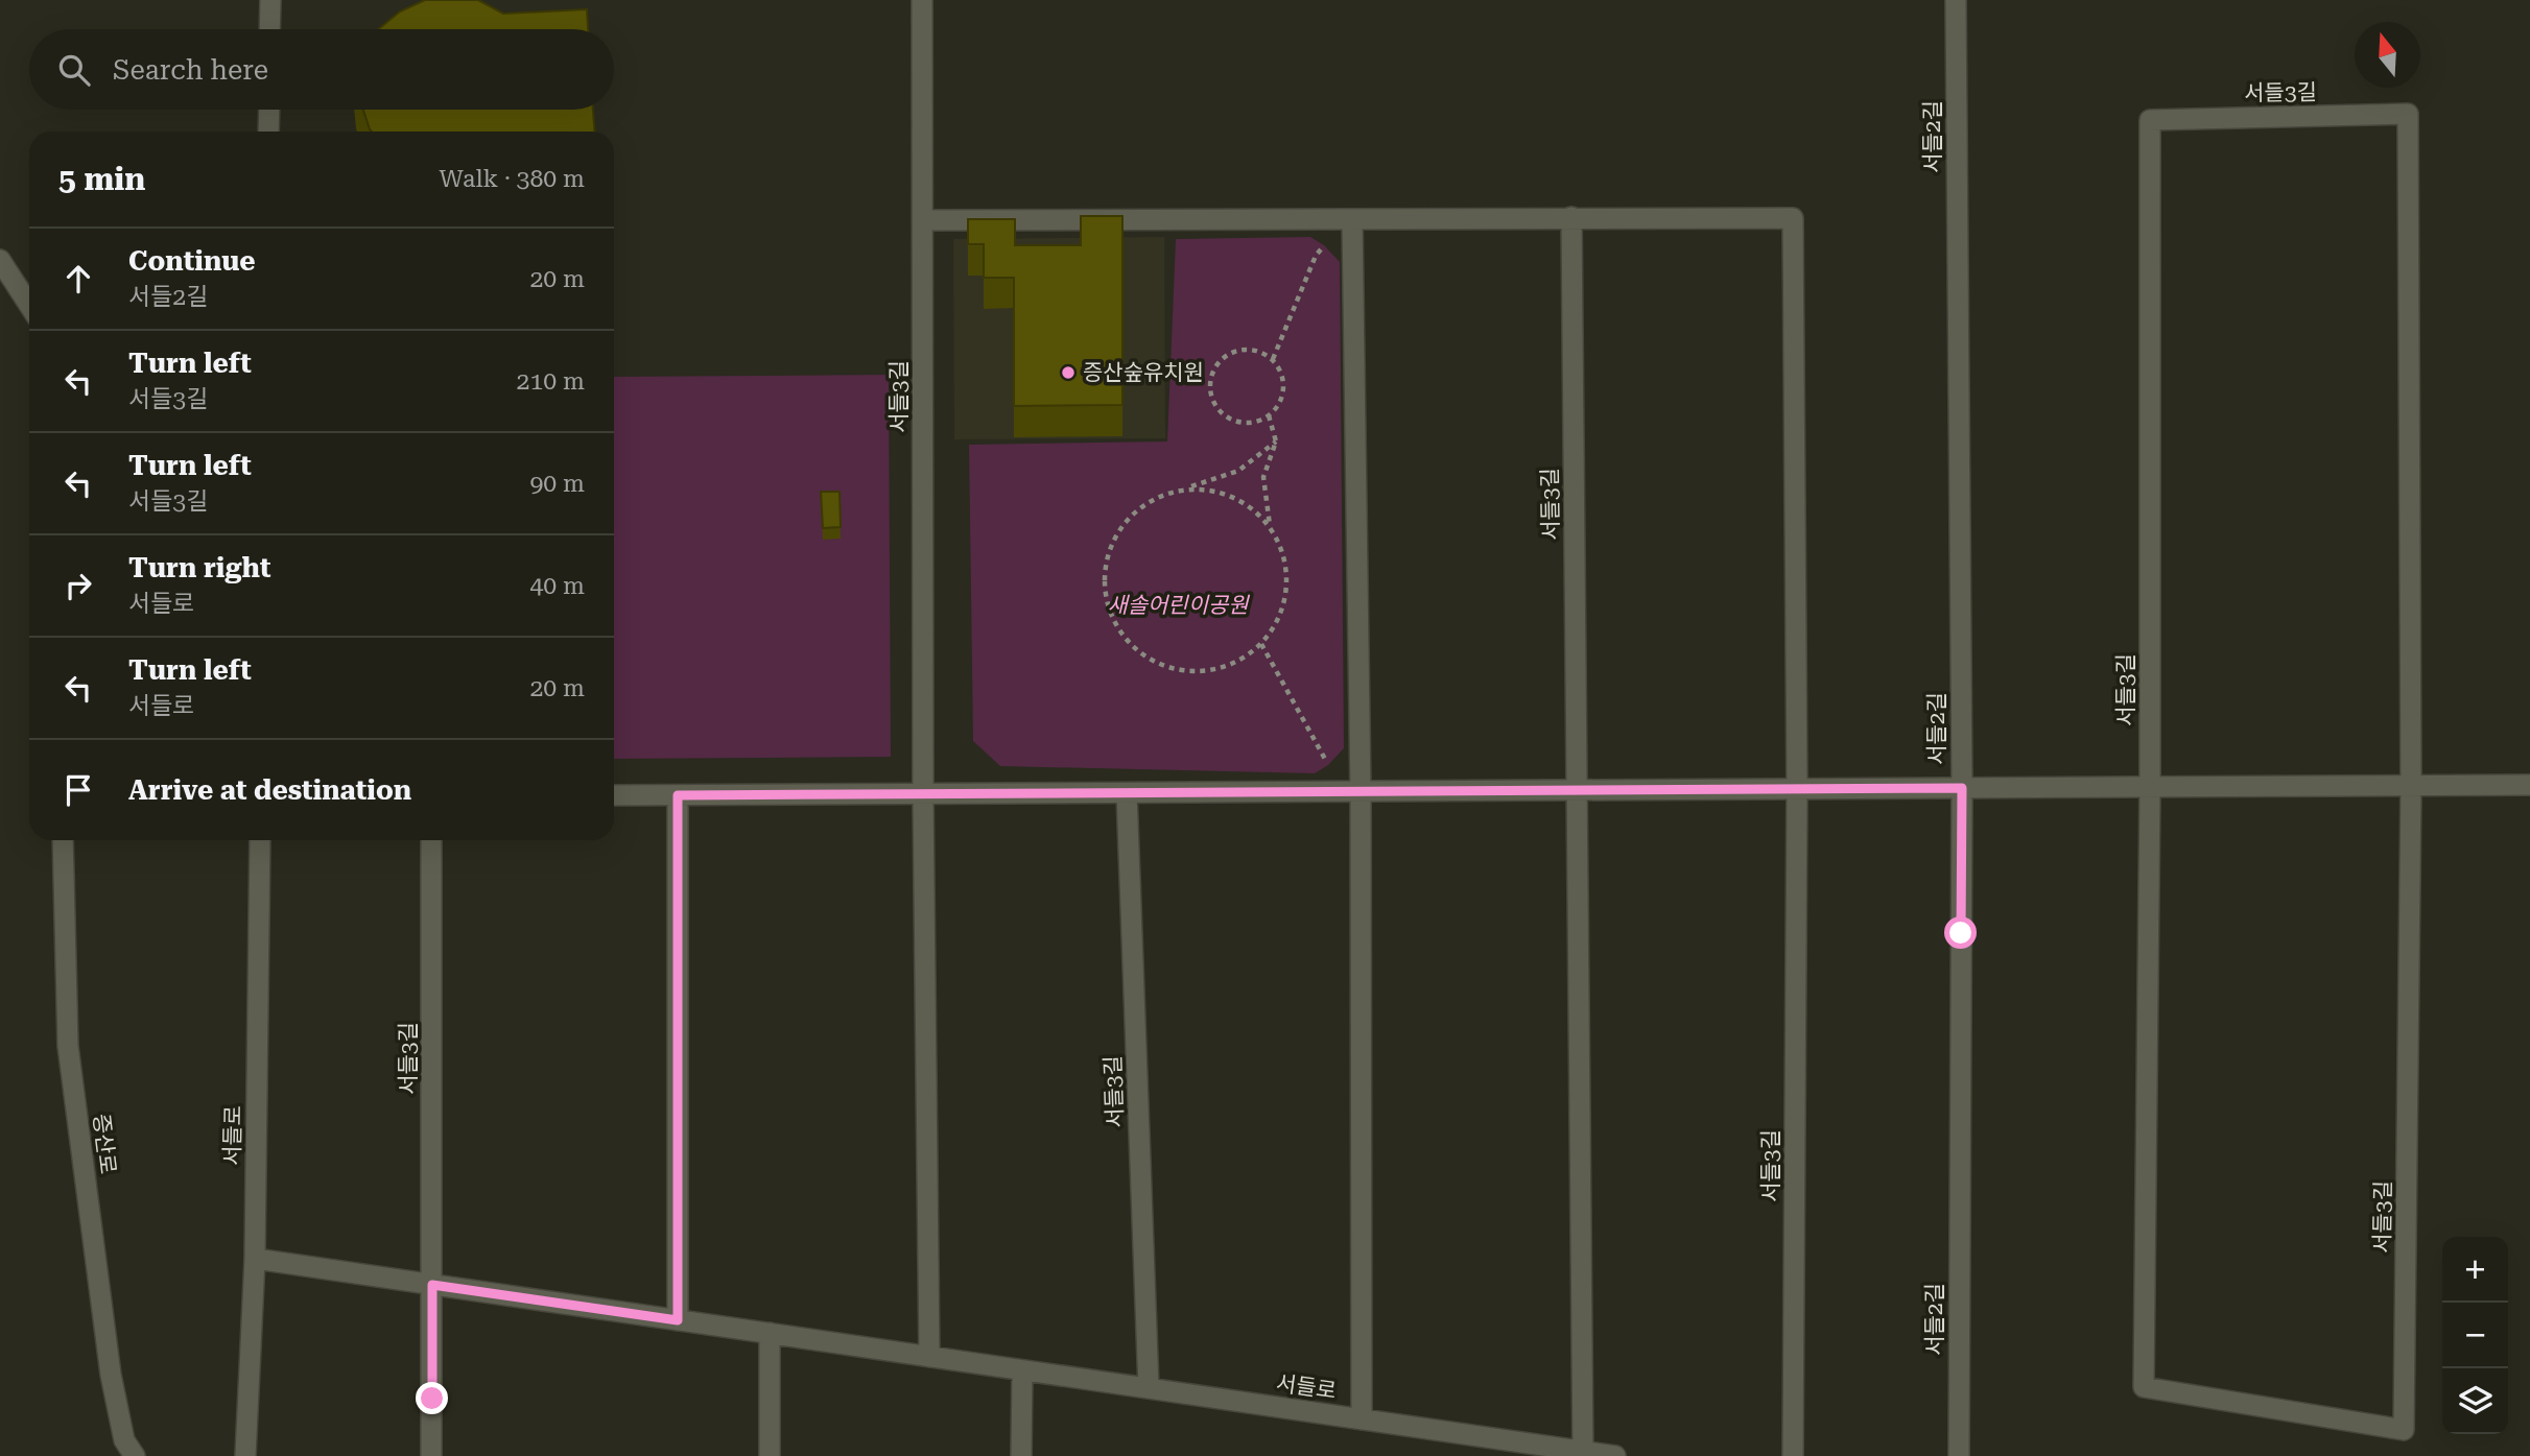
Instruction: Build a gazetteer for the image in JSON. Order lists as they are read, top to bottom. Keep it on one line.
{"streets":{"street":["서들3길","서들2길","서들로","증산로"]},"crossings":[["서들3길","서들로"]],"parks":["새솔어린이공원"],"places":["증산숲유치원"],"north":"top","page":{"search":"Search here","heading":["5 min","Walk · 380 m"],"list":[["Continue","서들2길","20 m"],["Turn left","서들3길","210 m"],["Turn left","서들3길","90 m"],["Turn right","서들로","40 m"],["Turn left","서들로","20 m"],"Arrive at destination"],"map_buttons":["+","−"]}}
